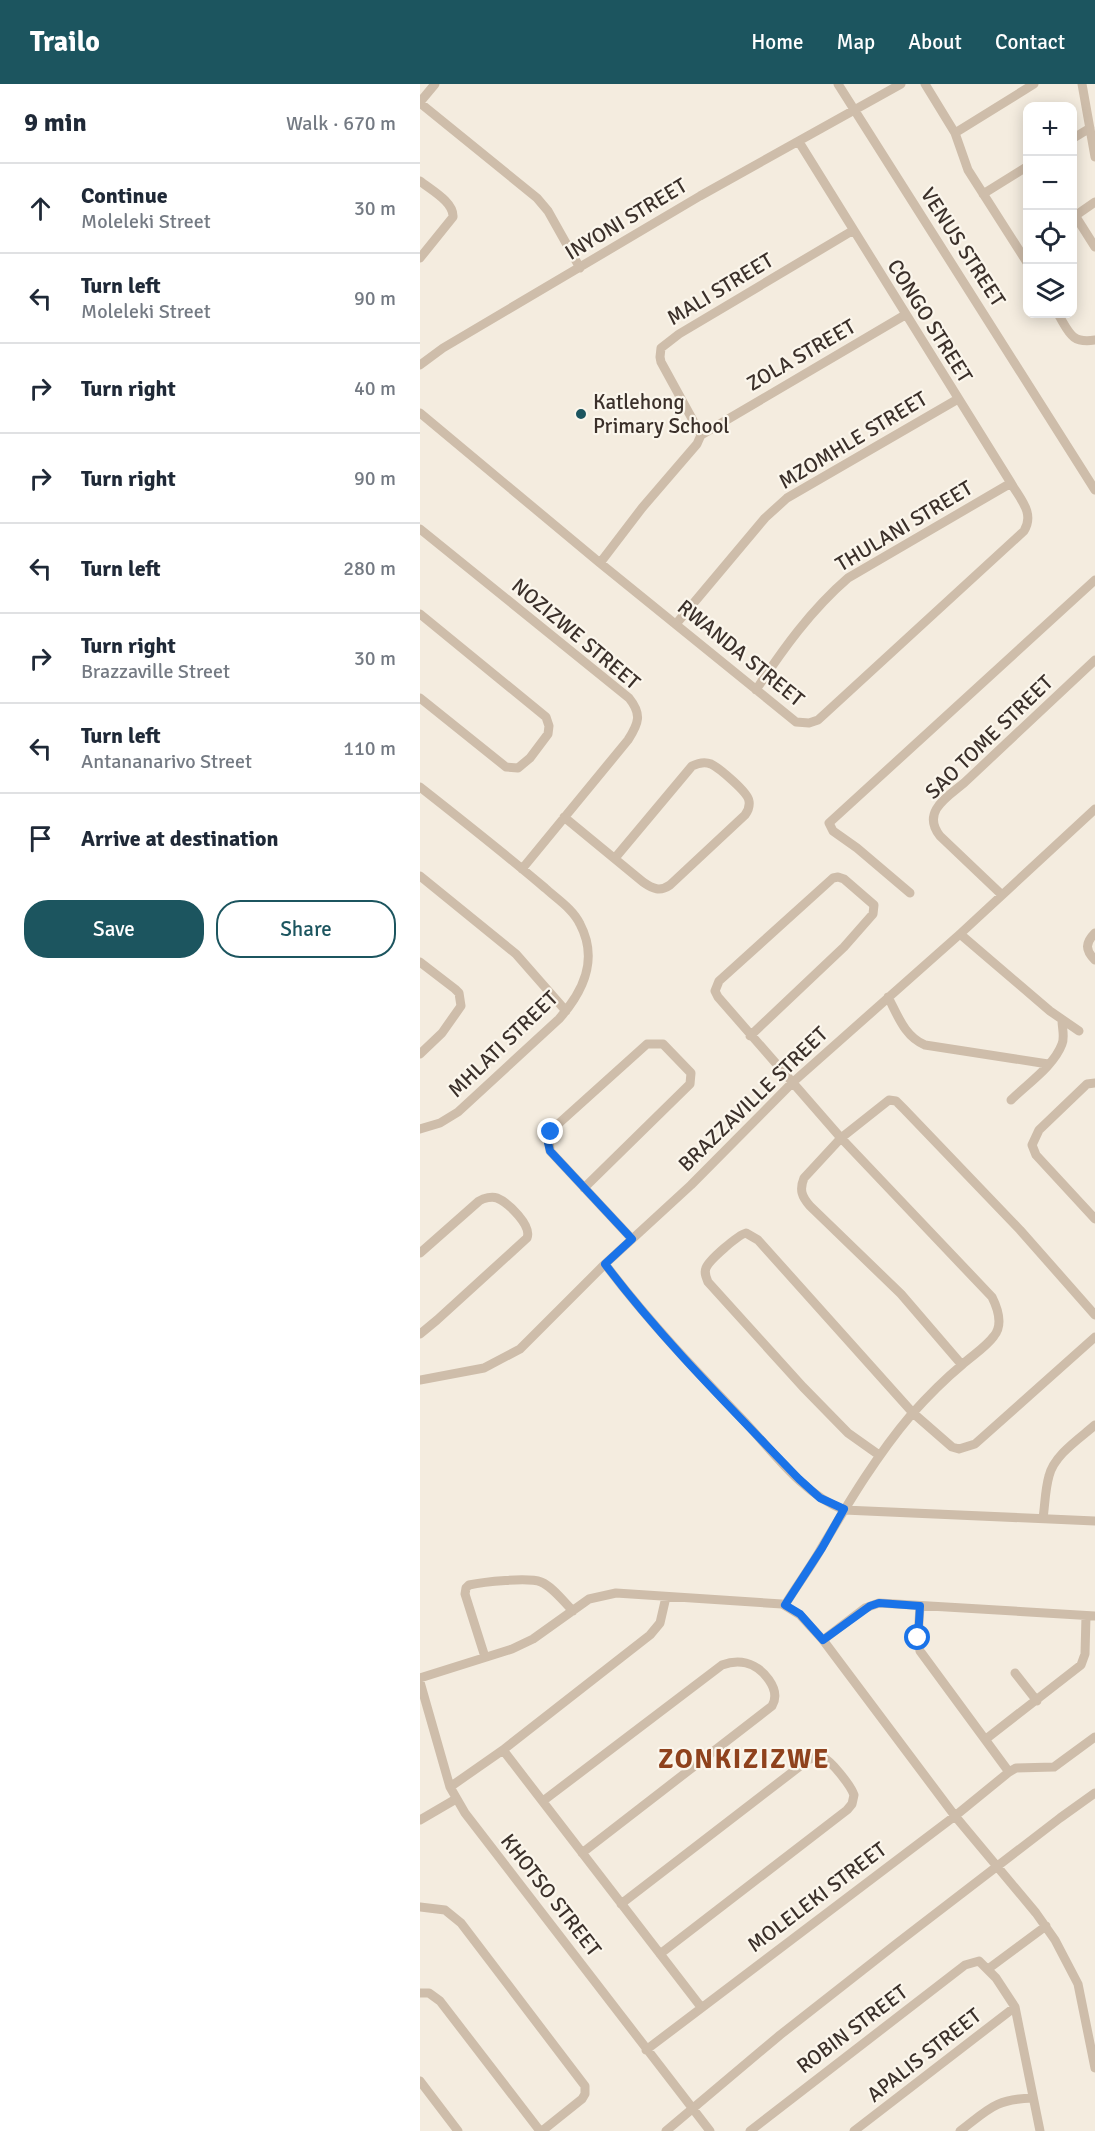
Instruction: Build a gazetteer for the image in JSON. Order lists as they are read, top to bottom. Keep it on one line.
{"streets":{"street":["INYONI STREET","VENUS STREET","MALI STREET","CONGO STREET","ZOLA STREET","MZOMHLE STREET","THULANI STREET","NOZIZWE STREET","RWANDA STREET","SAO TOME STREET","MHLATI STREET","BRAZZAVILLE STREET","KHOTSO STREET","MOLELEKI STREET","ROBIN STREET","APALIS STREET"]},"crossings":[["INYONI STREET","VENUS STREET"],["INYONI STREET","CONGO STREET"],["MALI STREET","CONGO STREET"],["MALI STREET","ZOLA STREET"],["CONGO STREET","ZOLA STREET"],["CONGO STREET","MZOMHLE STREET"],["CONGO STREET","THULANI STREET"],["CONGO STREET","RWANDA STREET"],["ZOLA STREET","RWANDA STREET"],["MZOMHLE STREET","RWANDA STREET"],["THULANI STREET","RWANDA STREET"],["NOZIZWE STREET","MHLATI STREET"],["SAO TOME STREET","BRAZZAVILLE STREET"],["KHOTSO STREET","MOLELEKI STREET"]],"districts":["ZONKIZIZWE"],"places":["Katlehong Primary School"],"page":{"header":"Trailo","nav":["Home","Map","About","Contact"],"heading":["9 min","Walk · 670 m"],"map_buttons":["+","−"],"list":[["Continue","Moleleki Street","30 m"],["Turn left","Moleleki Street","90 m"],["Turn right","40 m"],["Turn right","90 m"],["Turn left","280 m"],["Turn right","Brazzaville Street","30 m"],["Turn left","Antananarivo Street","110 m"],"Arrive at destination"],"buttons":["Save","Share"]}}
